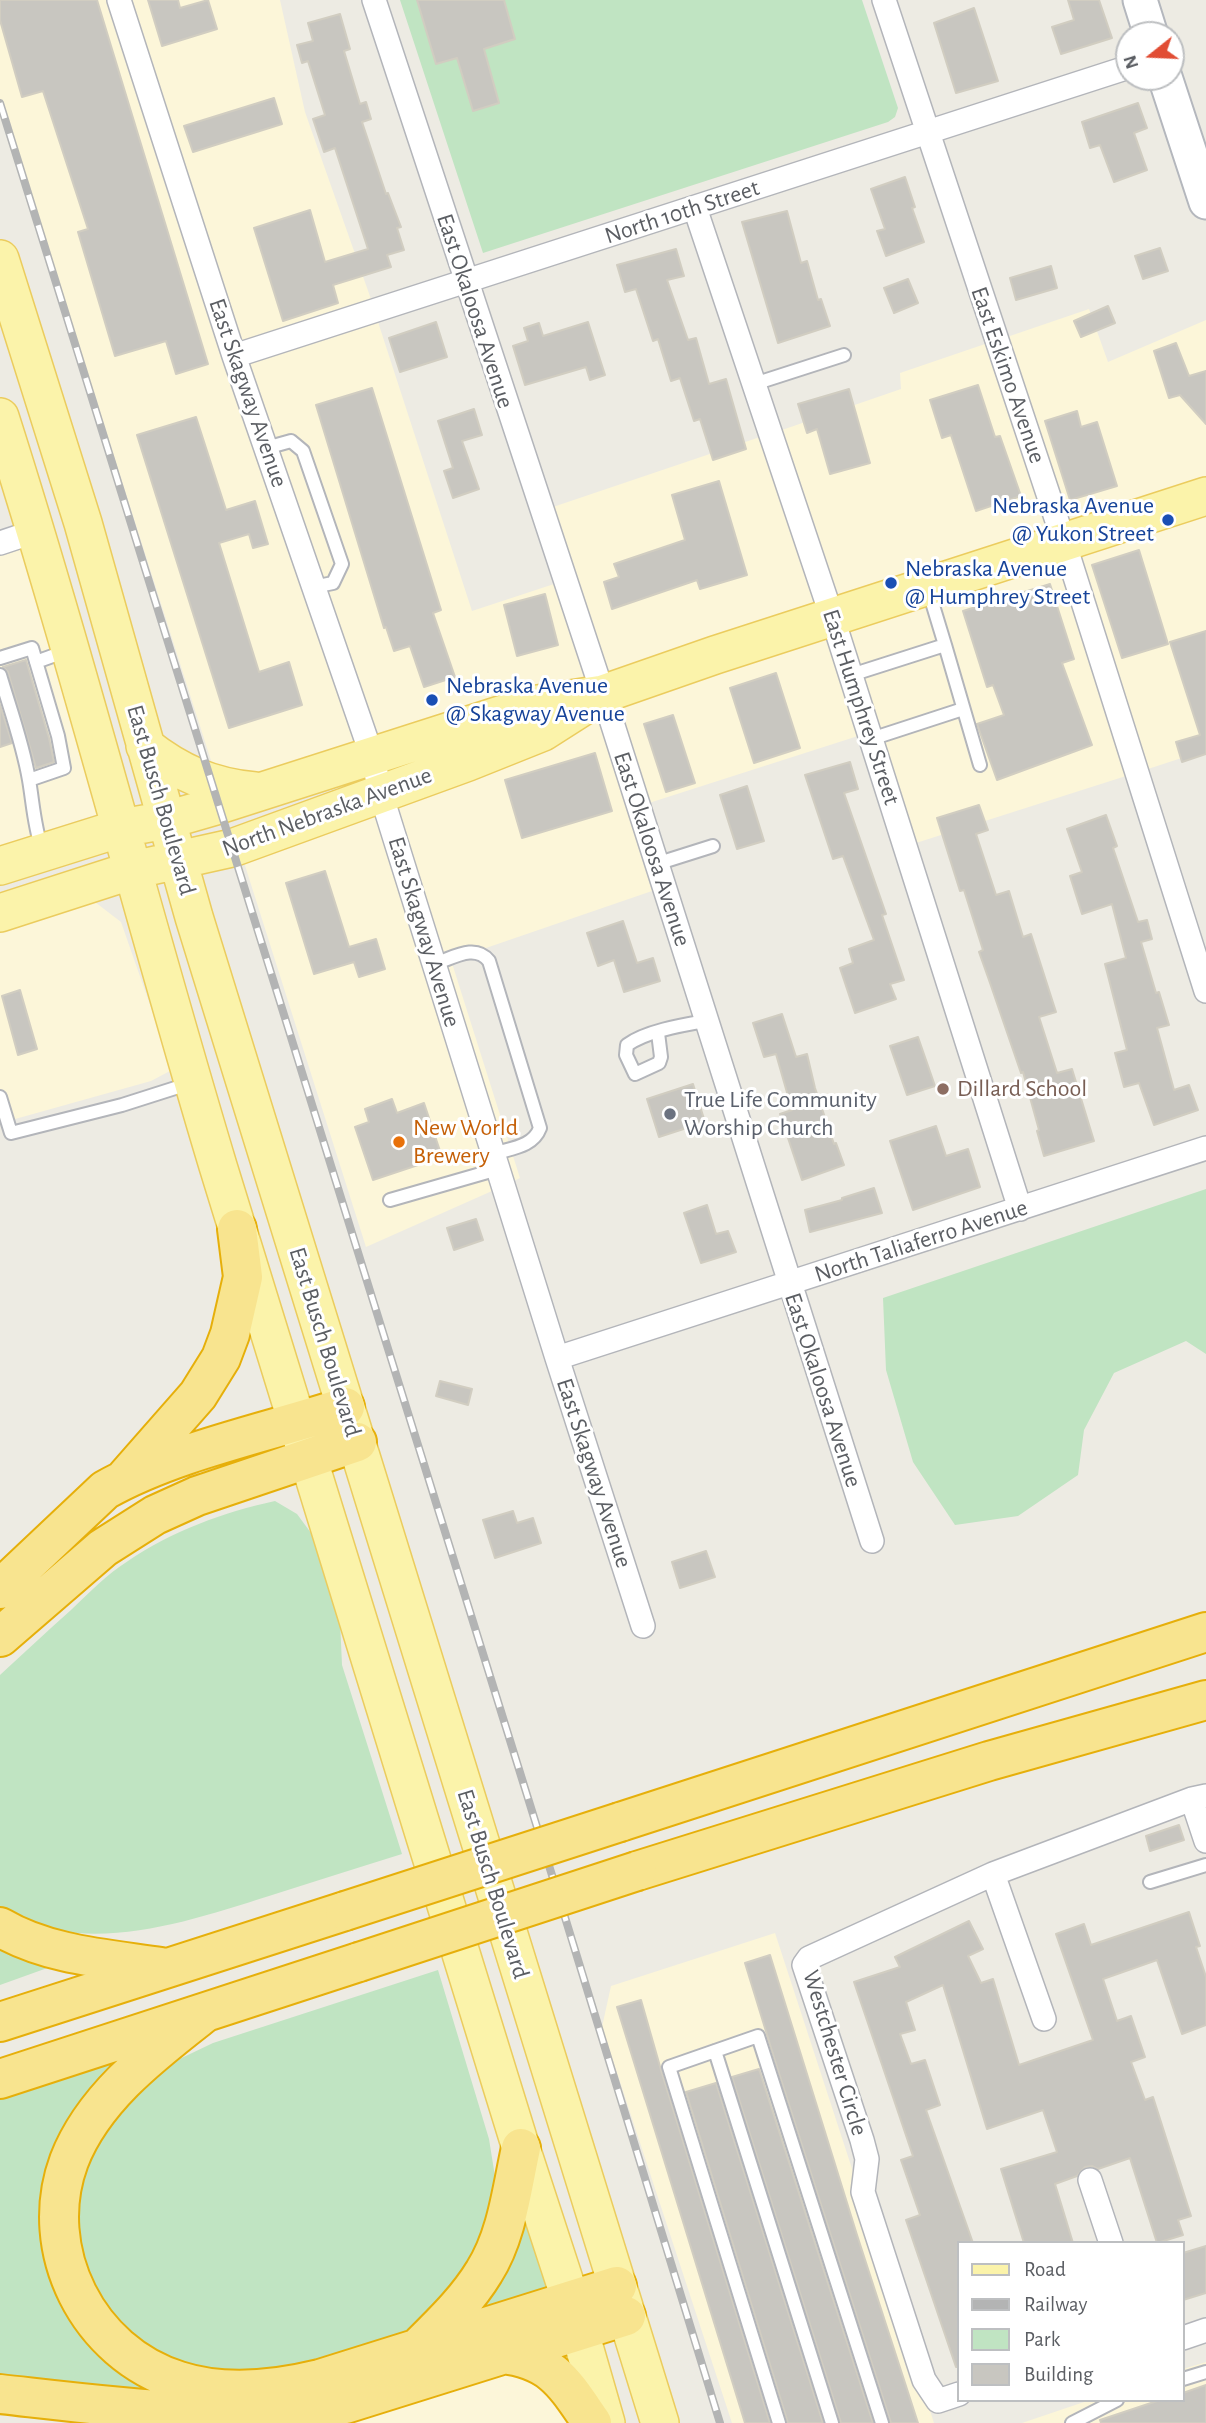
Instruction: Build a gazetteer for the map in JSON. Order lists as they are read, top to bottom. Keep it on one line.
{"streets":{"main road":["East Busch Boulevard","North Nebraska Avenue"],"street":["North 10th Street","East Okaloosa Avenue","East Eskimo Avenue","East Skagway Avenue","East Humphrey Street","North Taliaferro Avenue","Westchester Circle"]},"crossings":[["North 10th Street","East Okaloosa Avenue"],["North 10th Street","East Eskimo Avenue"],["North 10th Street","East Skagway Avenue"],["North 10th Street","East Humphrey Street"],["East Okaloosa Avenue","North Nebraska Avenue"],["East Okaloosa Avenue","North Taliaferro Avenue"],["East Eskimo Avenue","North Nebraska Avenue"],["East Skagway Avenue","North Nebraska Avenue"],["East Skagway Avenue","North Taliaferro Avenue"],["East Humphrey Street","North Nebraska Avenue"],["East Humphrey Street","North Taliaferro Avenue"],["East Busch Boulevard","North Nebraska Avenue"]],"places":["Nebraska Avenue @ Yukon Street","Nebraska Avenue @ Humphrey Street","Nebraska Avenue @ Skagway Avenue","Dillard School","True Life Community Worship Church","New World Brewery"],"legend":["Road","Railway","Park","Building"],"north":"left"}
